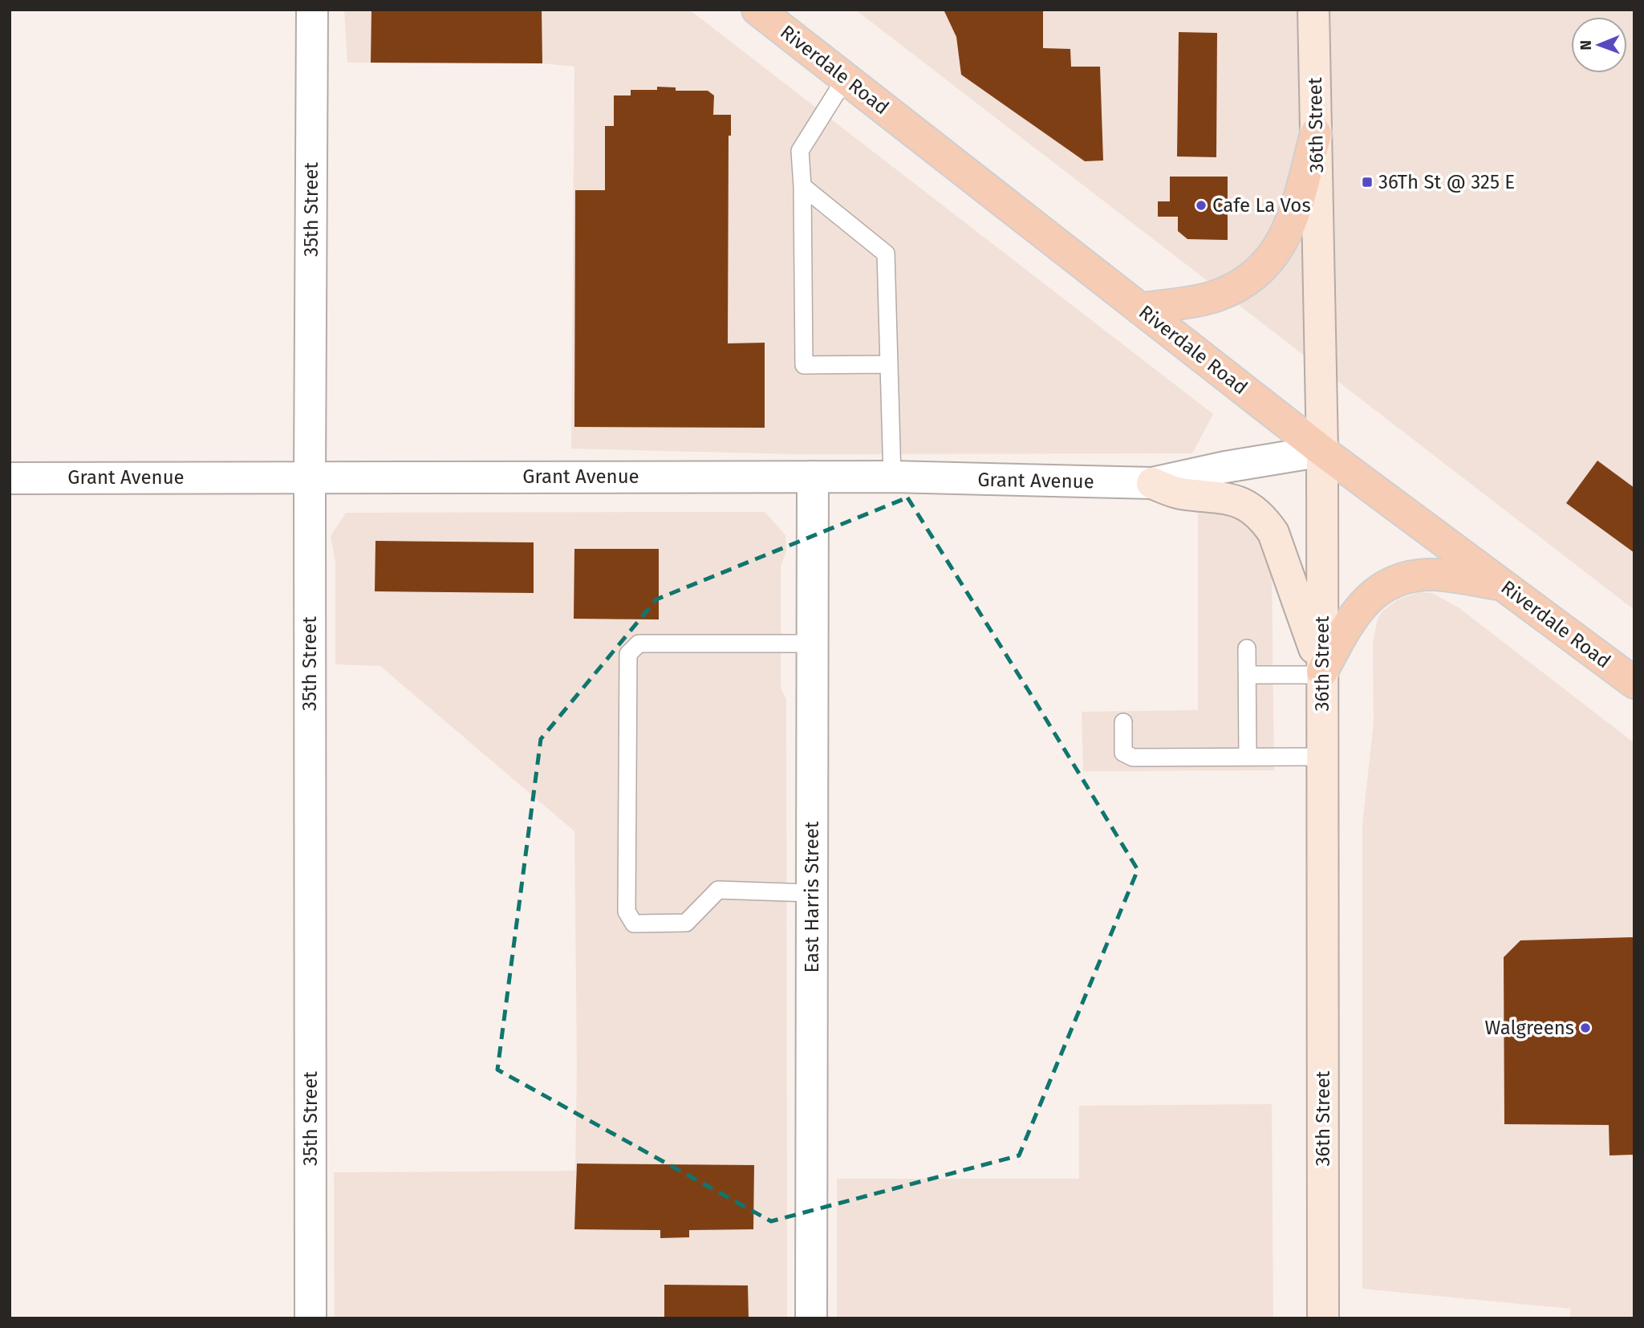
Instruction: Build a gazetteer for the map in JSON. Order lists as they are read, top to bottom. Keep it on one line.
{"streets":{"main road":["Riverdale Road","36th Street"],"street":["35th Street","Grant Avenue","East Harris Street"]},"crossings":[["Riverdale Road","36th Street"],["Riverdale Road","Grant Avenue"],["36th Street","Grant Avenue"],["35th Street","Grant Avenue"],["Grant Avenue","East Harris Street"]],"places":{"transit":["36Th St @ 325 E"],"other":["Cafe La Vos","Walgreens"]},"north":"left"}
